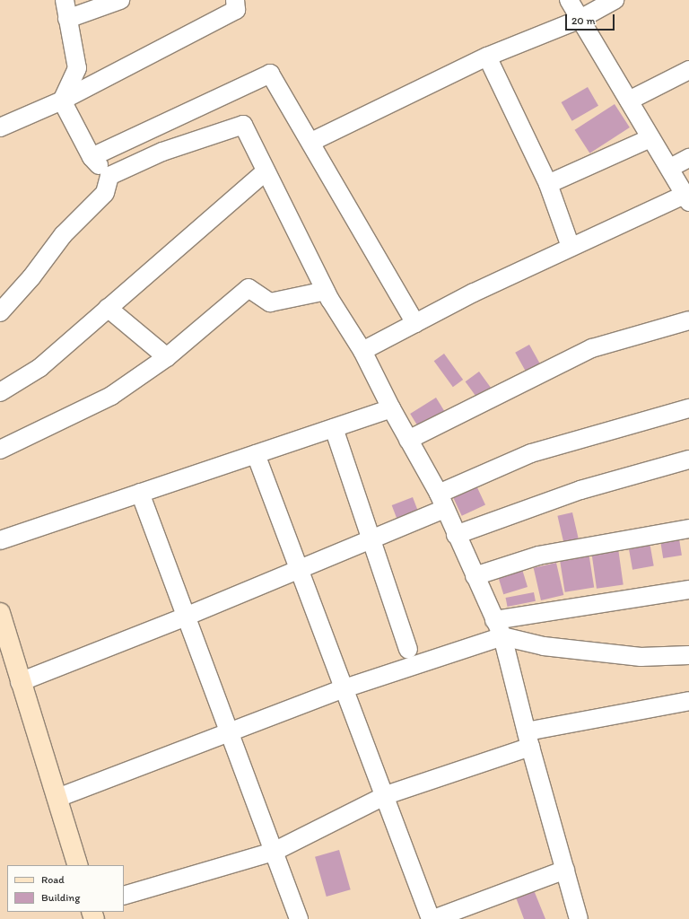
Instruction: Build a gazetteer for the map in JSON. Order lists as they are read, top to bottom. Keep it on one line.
{"legend":["Road","Building"],"scale_bar":"20 m"}
